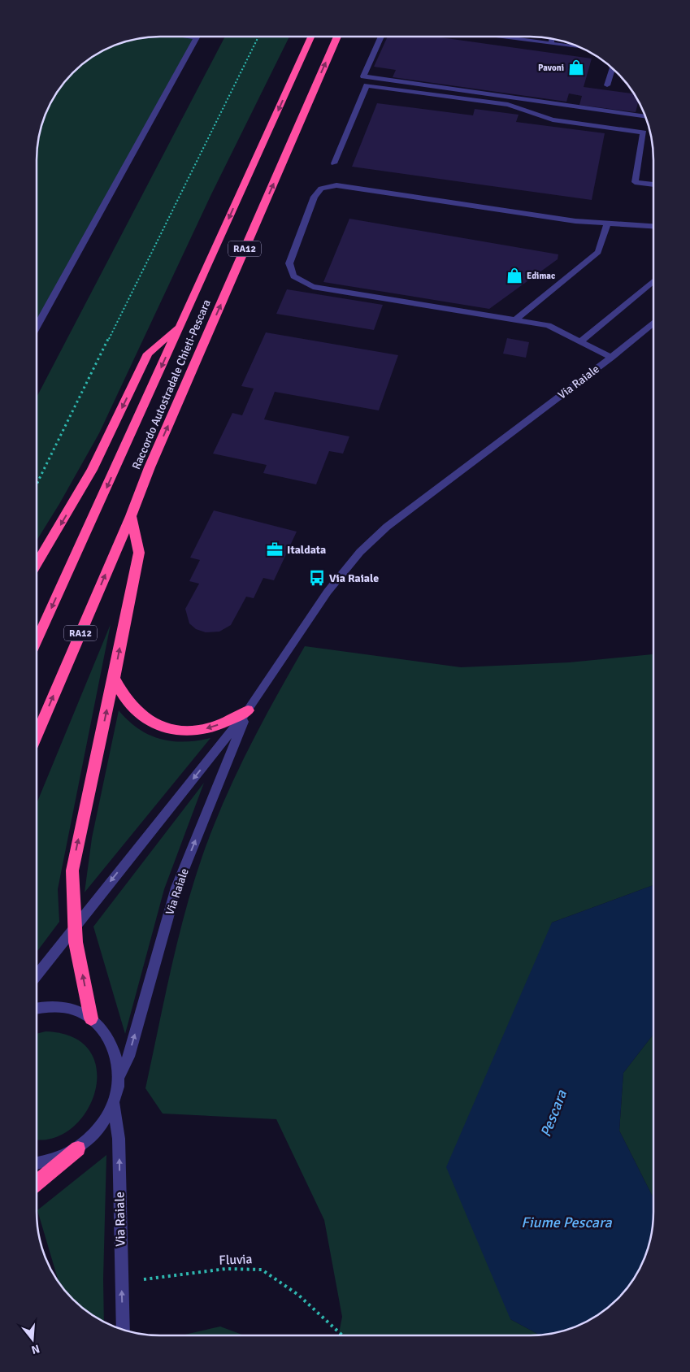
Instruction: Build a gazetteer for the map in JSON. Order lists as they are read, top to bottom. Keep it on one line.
{"streets":{"highway":["RA12","Raccordo Autostradale Chieti-Pescara"],"street":["Via Raiale"],"path":["Fluvia"]},"crossings":[["Via Raiale","Fluvia"]],"water":["Pescara","Fiume Pescara"],"places":{"shop":["Pavoni","Edimac"],"office":["Italdata"],"bus stop":["Via Raiale"]},"north":"bottom"}
